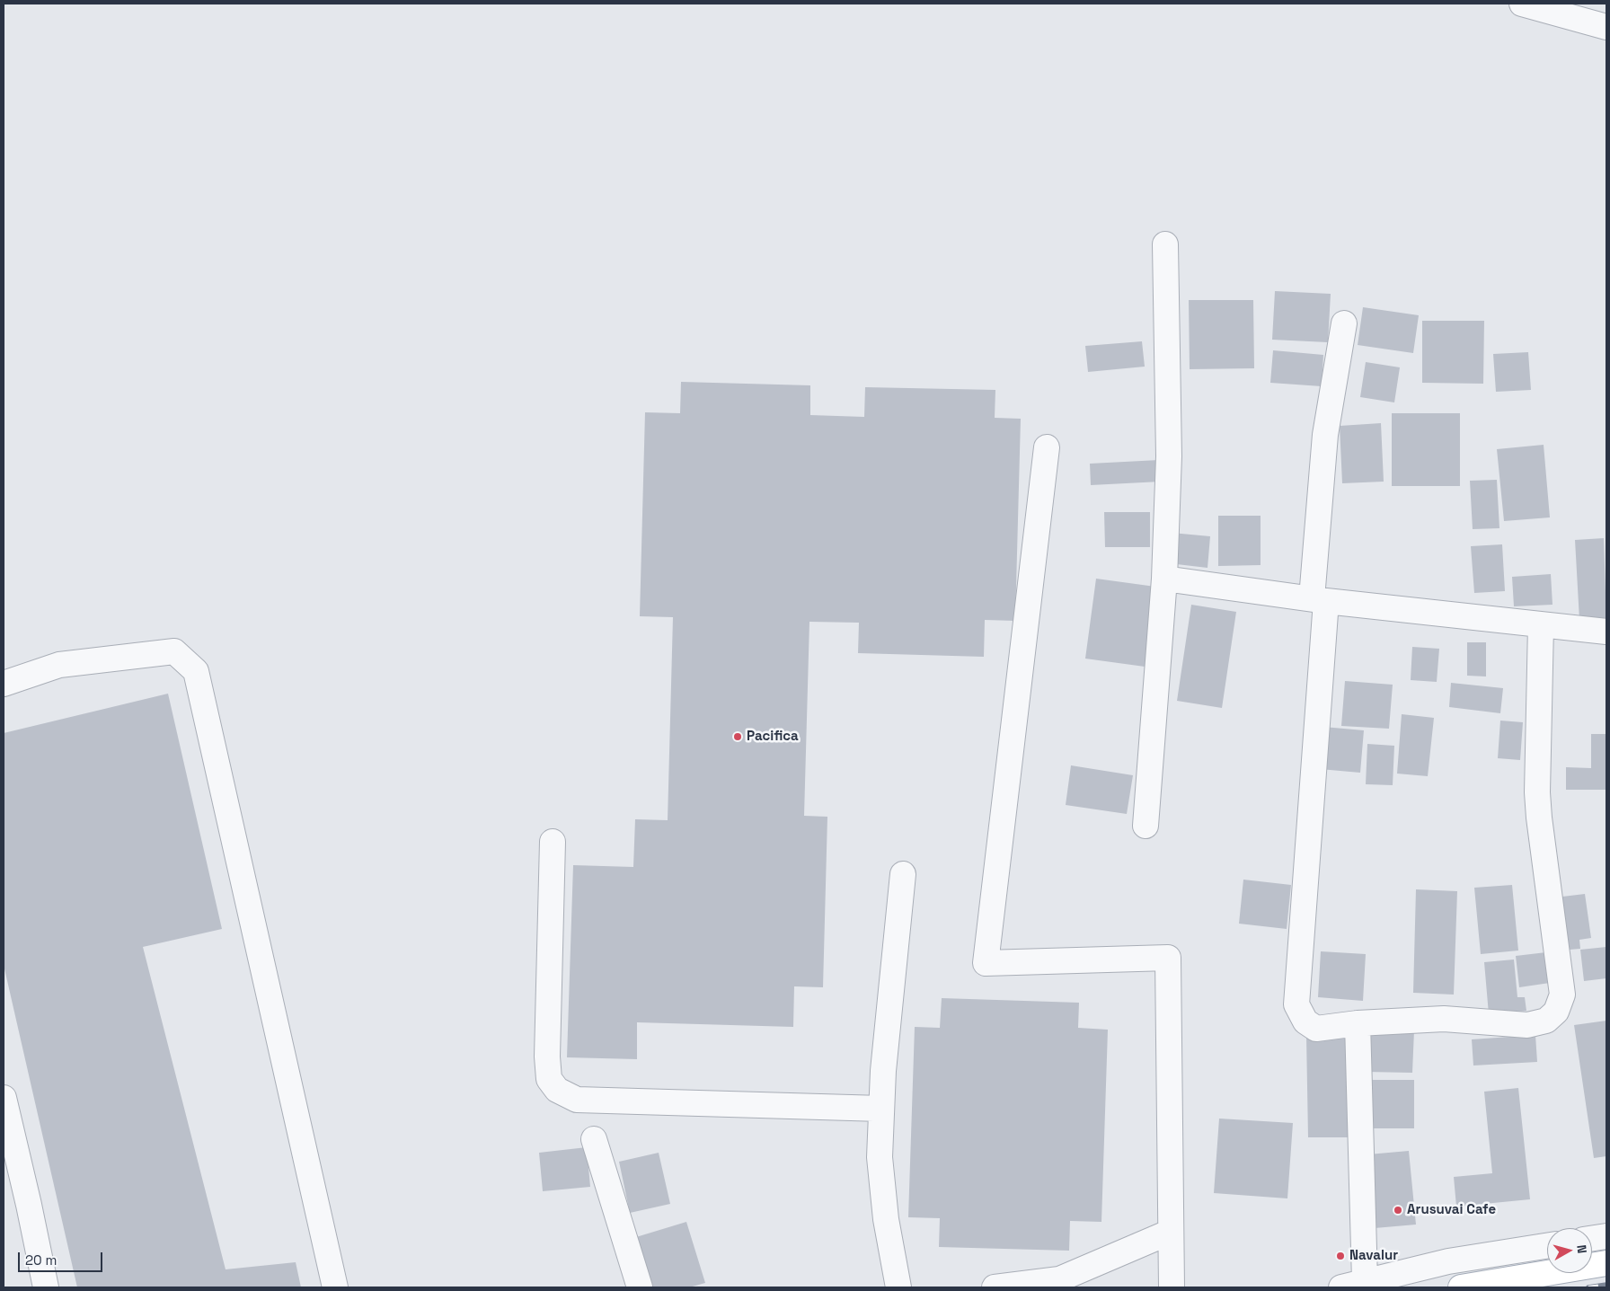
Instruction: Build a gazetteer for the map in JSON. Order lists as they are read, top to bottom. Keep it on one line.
{"places":["Pacifica","Arusuvai Cafe","Navalur"],"scale_bar":"20 m","north":"right"}
